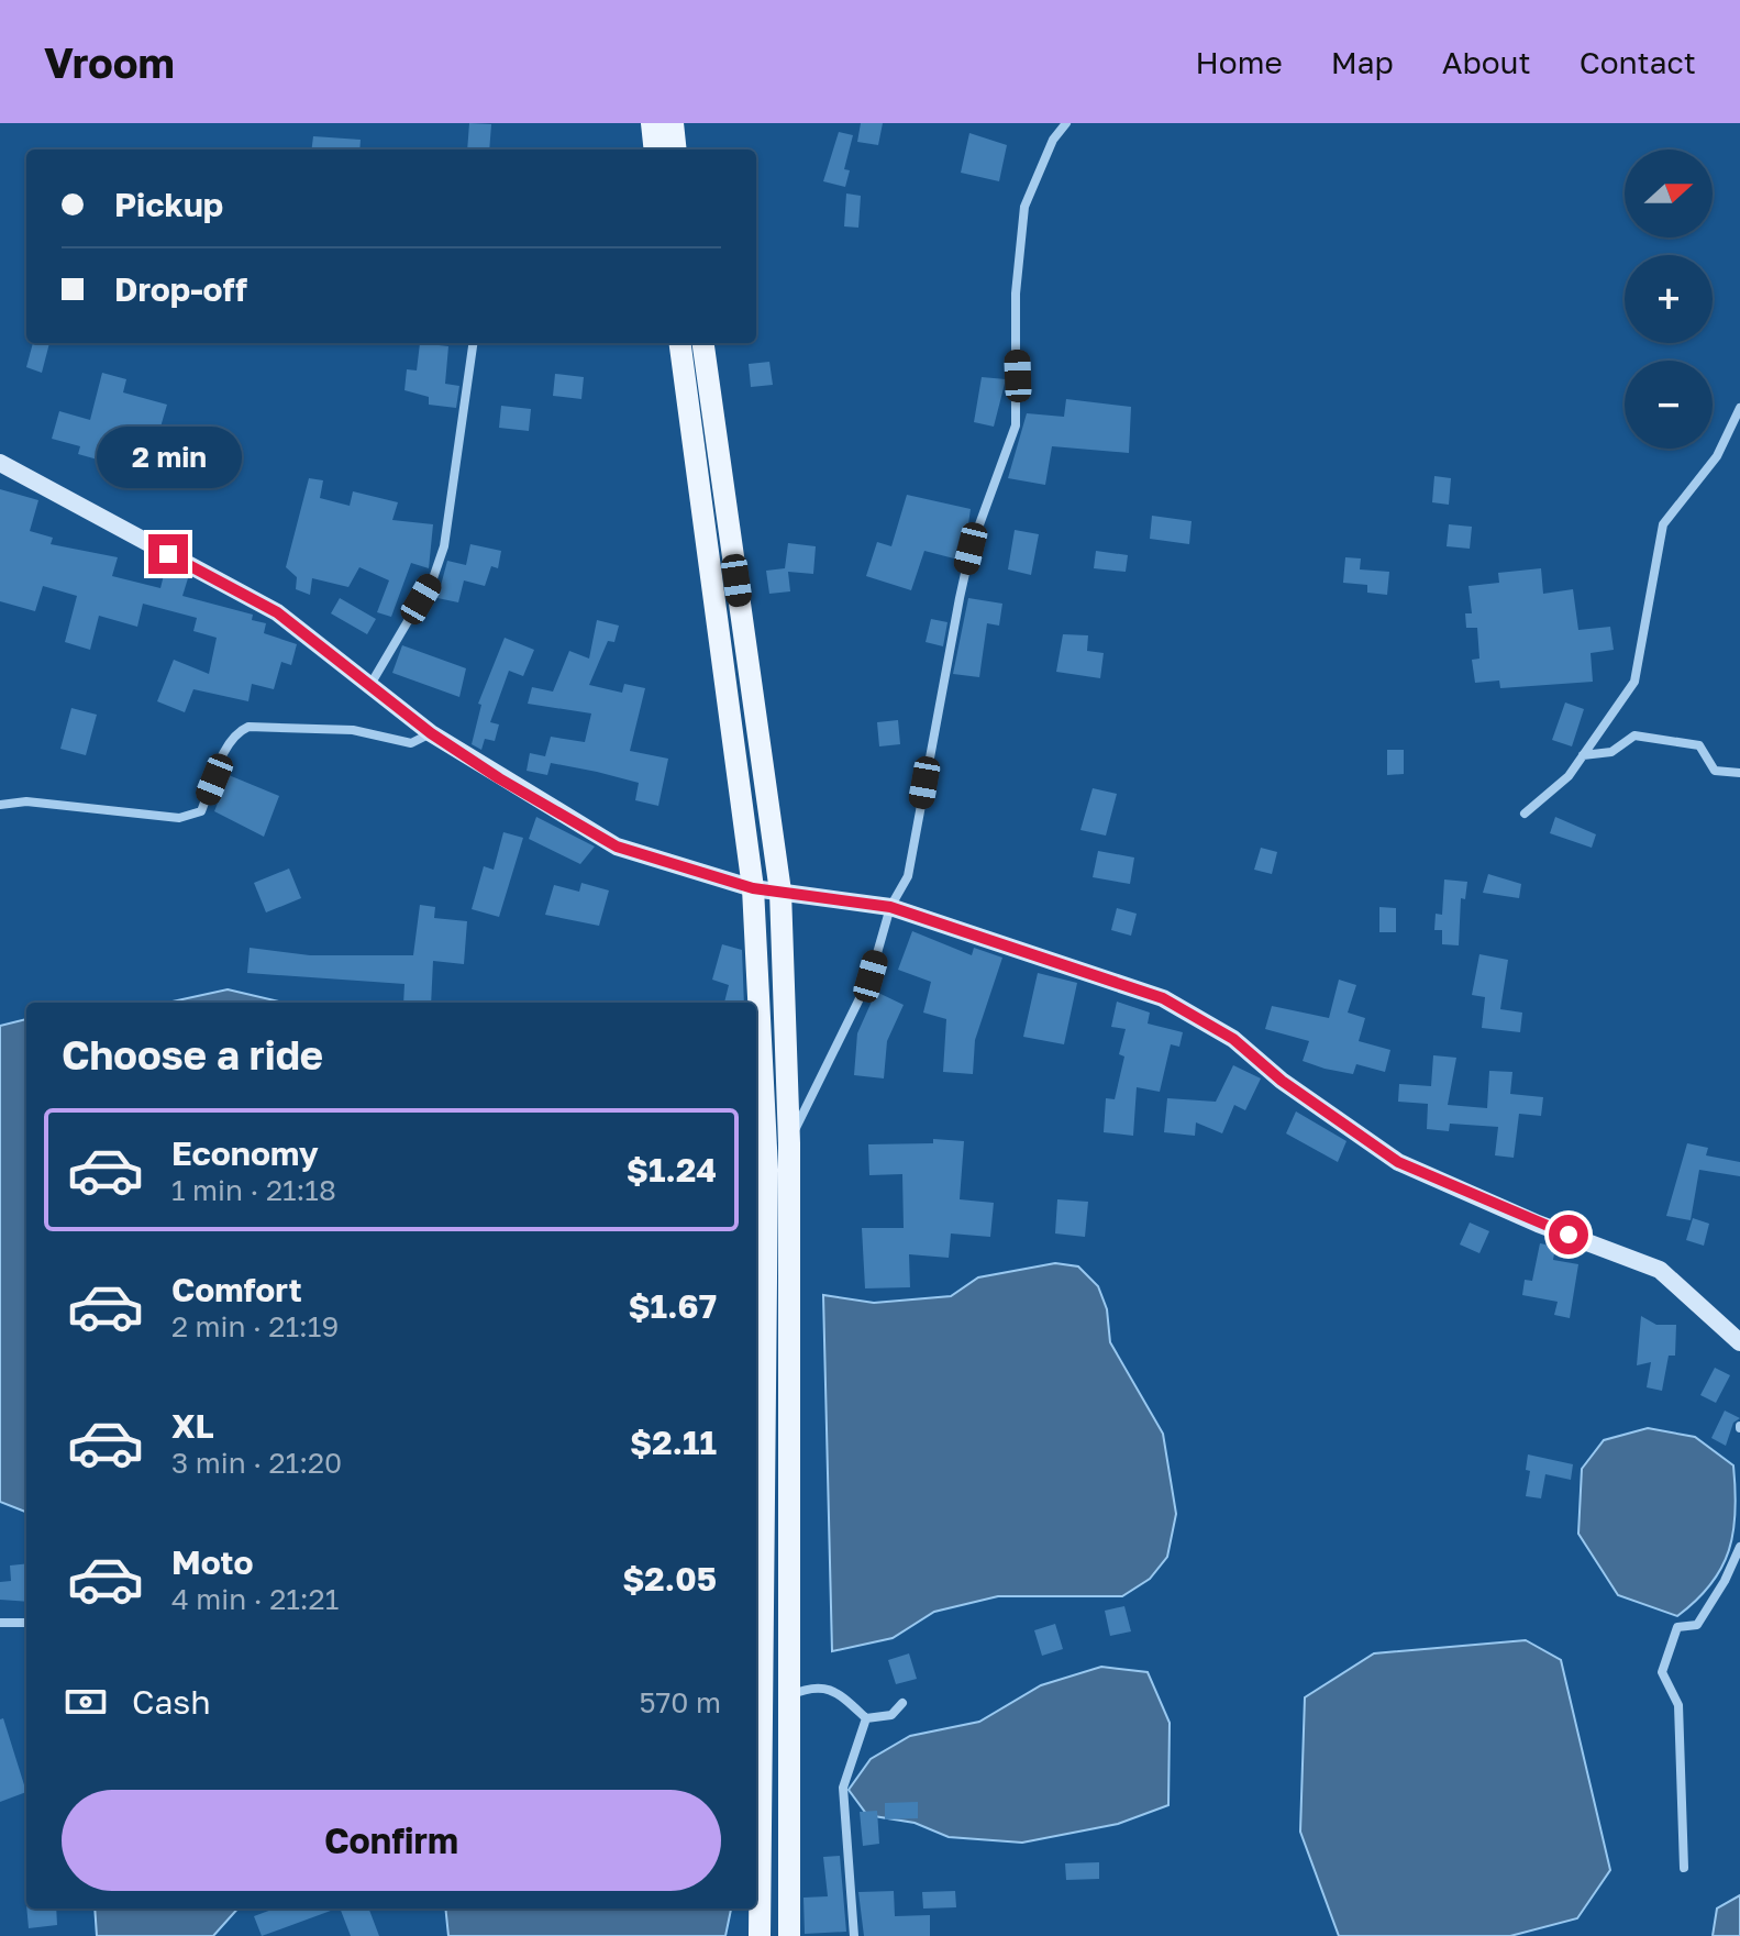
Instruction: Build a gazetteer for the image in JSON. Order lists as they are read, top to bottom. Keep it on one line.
{"north":"right","page":{"header":"Vroom","nav":["Home","Map","About","Contact"],"map_buttons":["+","−"],"banner":["Pickup","Drop-off"],"bubble":"2 min","heading":"Choose a ride","list":[{"name":"Economy","note":"1 min · 21:18","value":"$1.24"},{"name":"Comfort","note":"2 min · 21:19","value":"$1.67"},{"name":"XL","note":"3 min · 21:20","value":"$2.11"},{"name":"Moto","note":"4 min · 21:21","value":"$2.05"}],"pay":["Cash","570 m"],"buttons":"Confirm"}}
